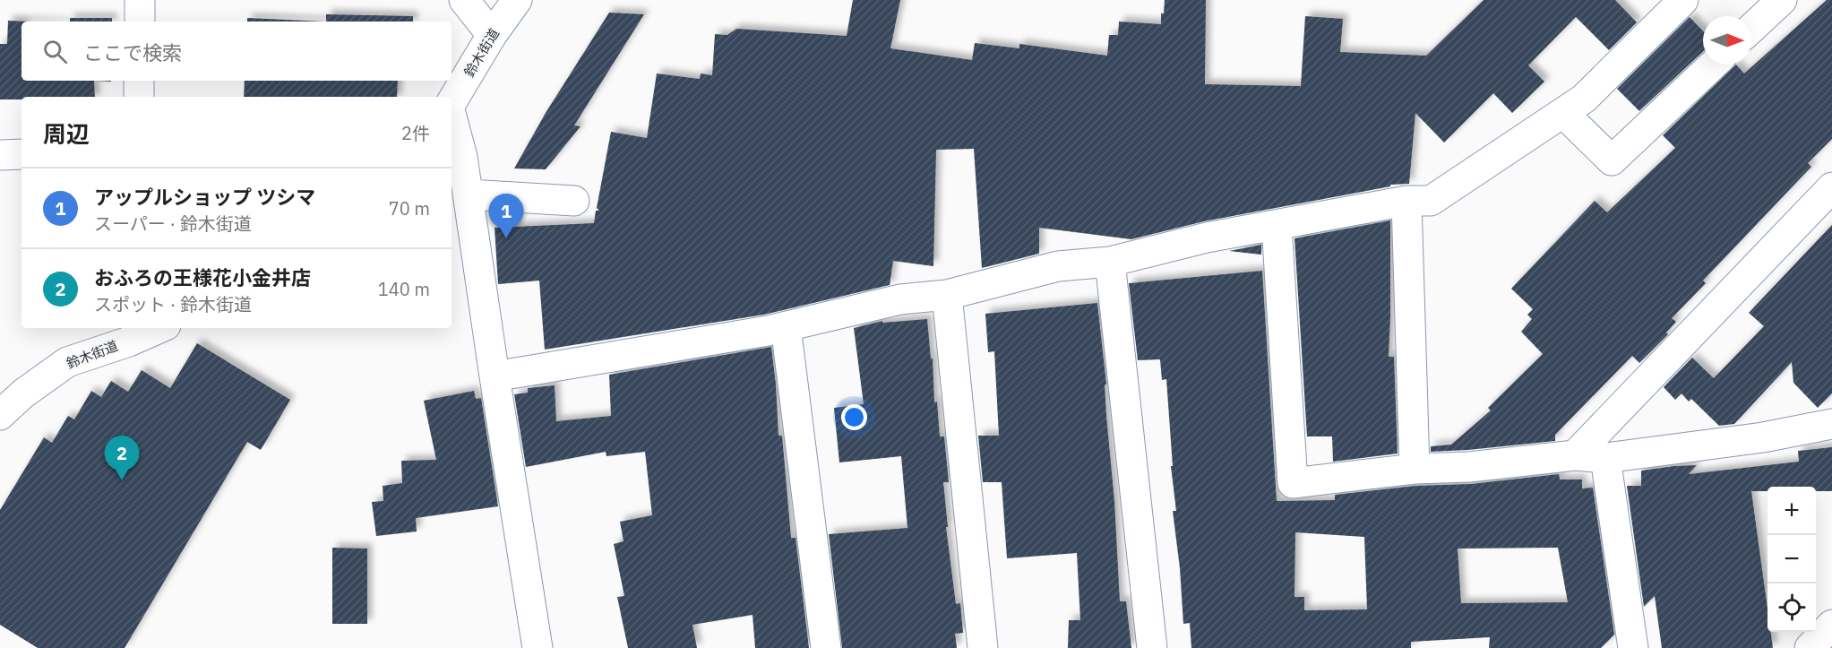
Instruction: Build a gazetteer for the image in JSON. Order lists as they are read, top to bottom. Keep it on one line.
{"streets":{"street":["鈴木街道"]},"north":"right","page":{"search":"ここで検索","heading":["周辺","2件"],"list":[{"mark":"1","name":"アップルショップ ツシマ","note":"スーパー · 鈴木街道","value":"70 m"},{"mark":"2","name":"おふろの王様花小金井店","note":"スポット · 鈴木街道","value":"140 m"}],"pins":["1","2"],"map_buttons":["+","−"]}}
